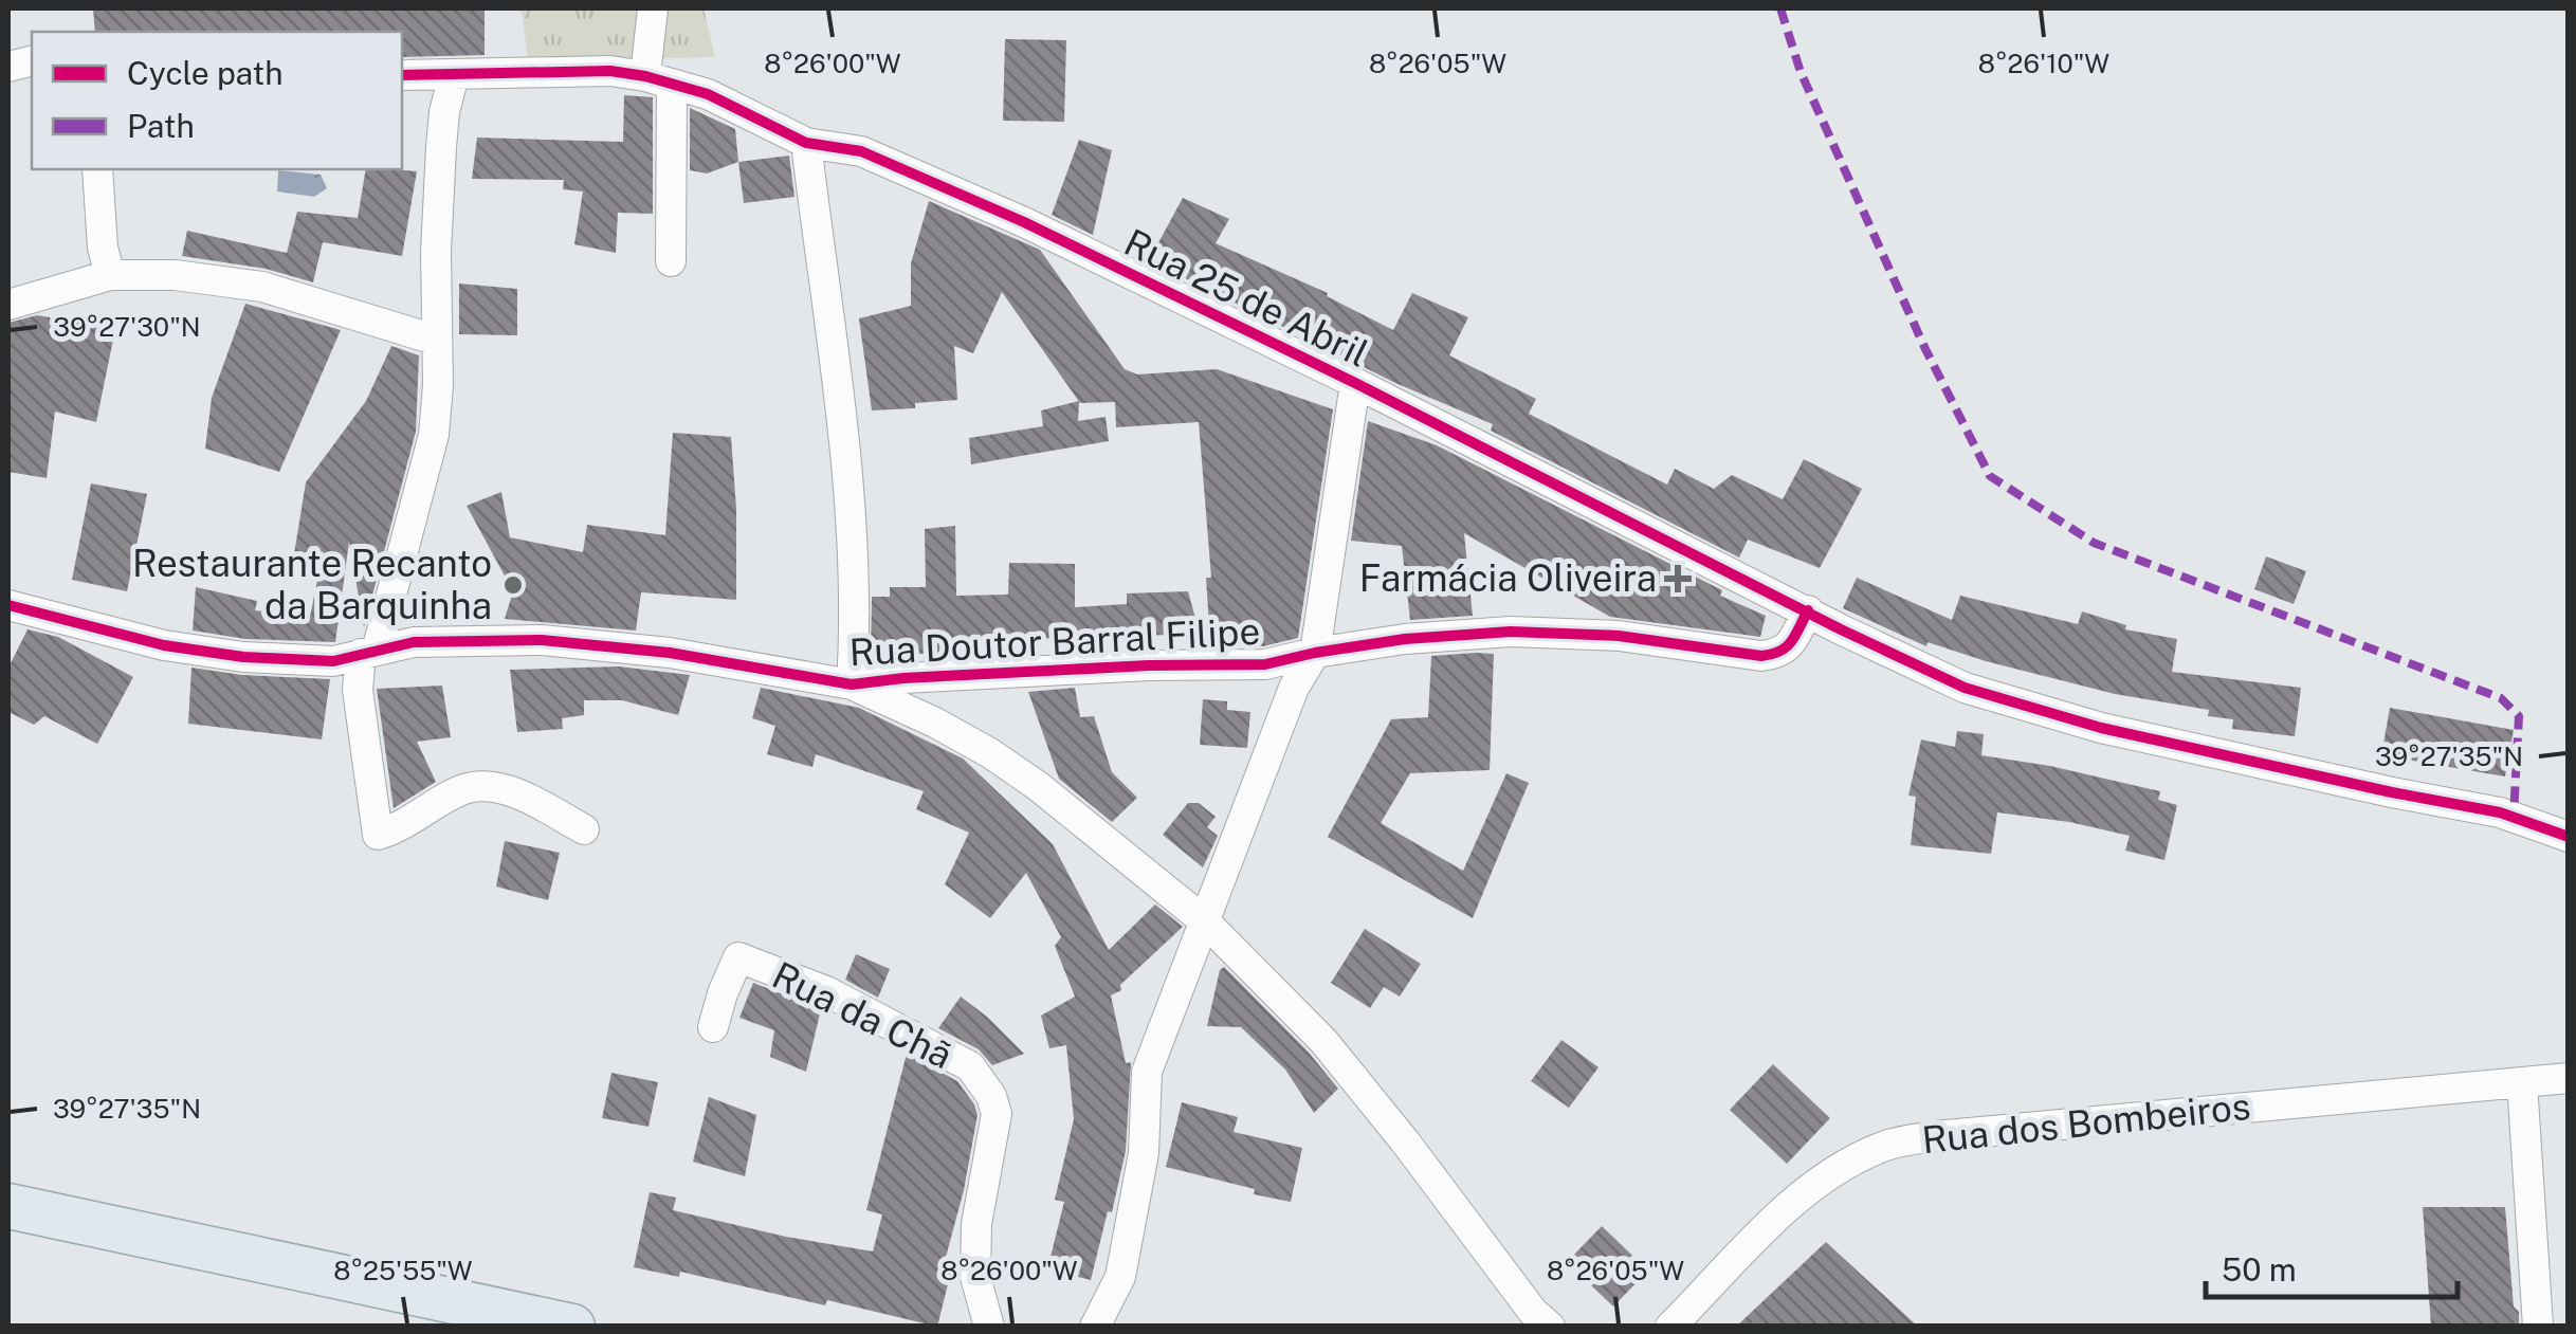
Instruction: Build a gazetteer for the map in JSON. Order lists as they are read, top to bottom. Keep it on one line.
{"streets":{"street":["Rua 25 de Abril","Rua Doutor Barral Filipe","Rua da Chã","Rua dos Bombeiros"]},"crossings":[["Rua 25 de Abril","Rua Doutor Barral Filipe"]],"places":{"health":["Farmácia Oliveira"],"other":["Restaurante Recanto da Barquinha"]},"legend":["Cycle path","Path"],"scale_bar":"50 m","coordinates":["8°26'00\"W","8°26'05\"W","8°26'10\"W","39°27'30\"N","39°27'35\"N","8°25'55\"W"]}
